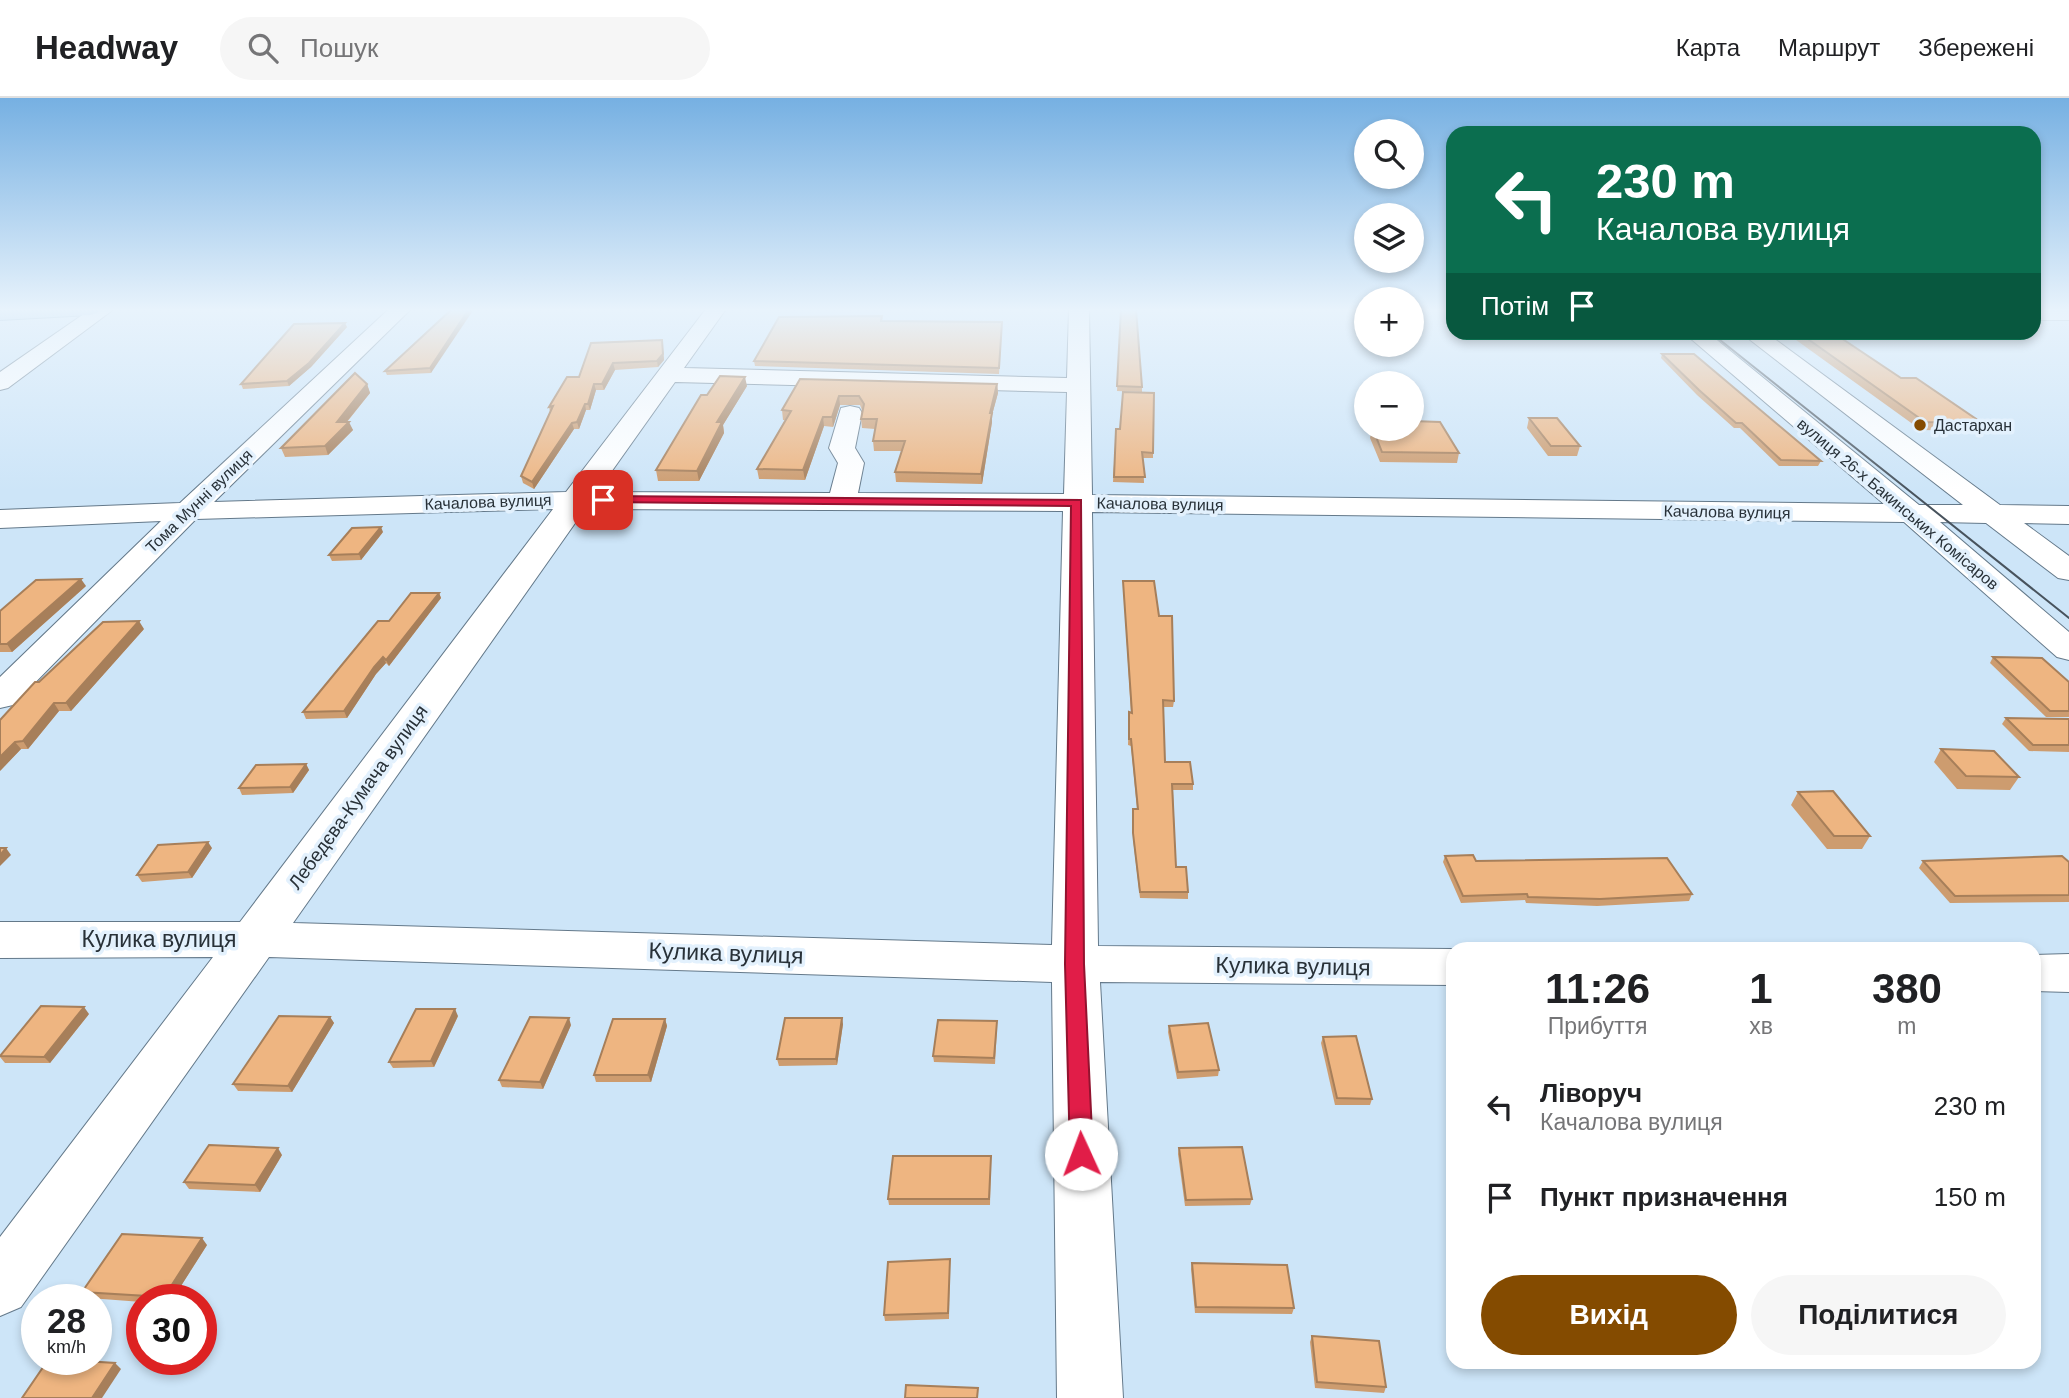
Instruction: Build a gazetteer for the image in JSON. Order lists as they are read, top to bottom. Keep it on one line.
{"streets":{"street":["Тома Мунні вулиця","Качалова вулиця","вулиця 26-х Бакинських Комісаров","Лебедєва-Кумача вулиця","Кулика вулиця"]},"crossings":[["Тома Мунні вулиця","Качалова вулиця"],["Качалова вулиця","вулиця 26-х Бакинських Комісаров"],["Качалова вулиця","Лебедєва-Кумача вулиця"],["Лебедєва-Кумача вулиця","Кулика вулиця"]],"places":["Дастархан"],"page":{"header":"Headway","search":"Пошук","nav":["Карта","Маршрут","Збережені"],"map_buttons":["+","−"],"turn":["230 m","Качалова вулиця"],"then":"Потім","eta":["11:26","Прибуття","1","хв","380","m"],"list":[{"name":"Ліворуч","note":"Качалова вулиця","value":"230 m"},{"name":"Пункт призначення","value":"150 m"}],"buttons":["Вихід","Поділитися"],"speed":"28 km/h","limit":"30"}}
